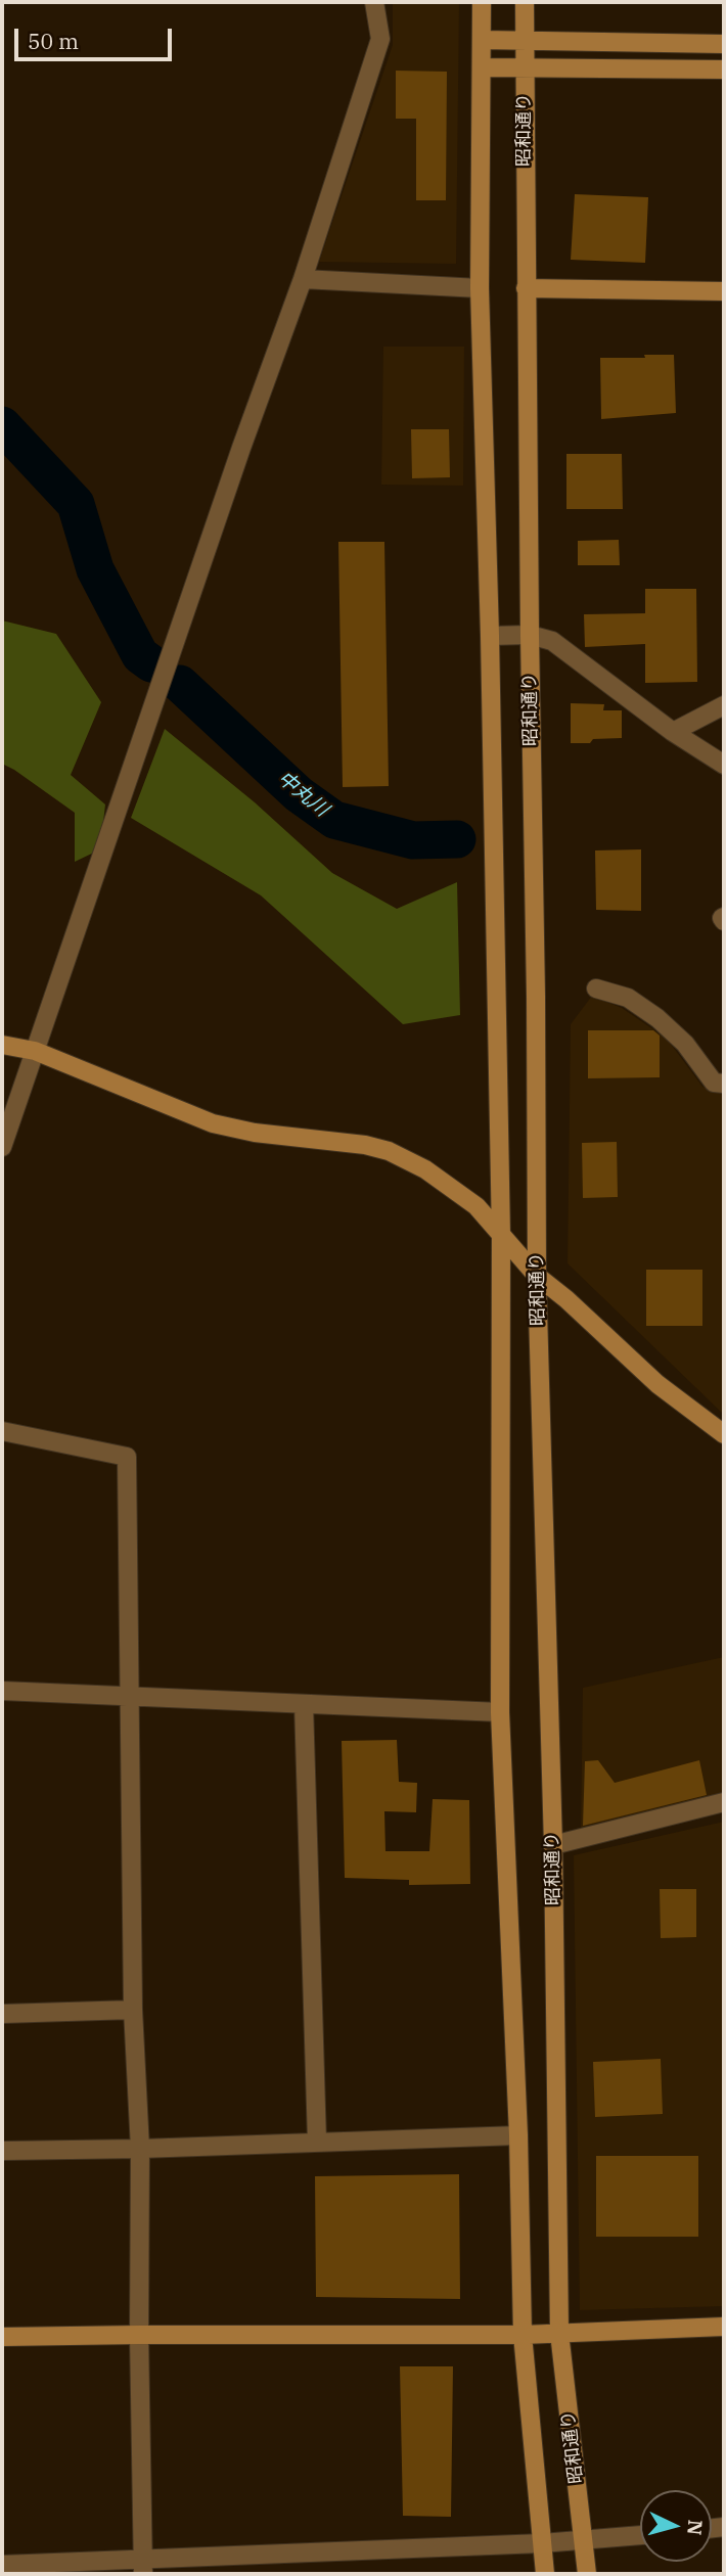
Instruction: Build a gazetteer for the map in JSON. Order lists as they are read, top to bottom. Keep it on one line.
{"streets":{"street":["昭和通り"]},"water":["中丸川"],"scale_bar":"50 m","north":"right"}
